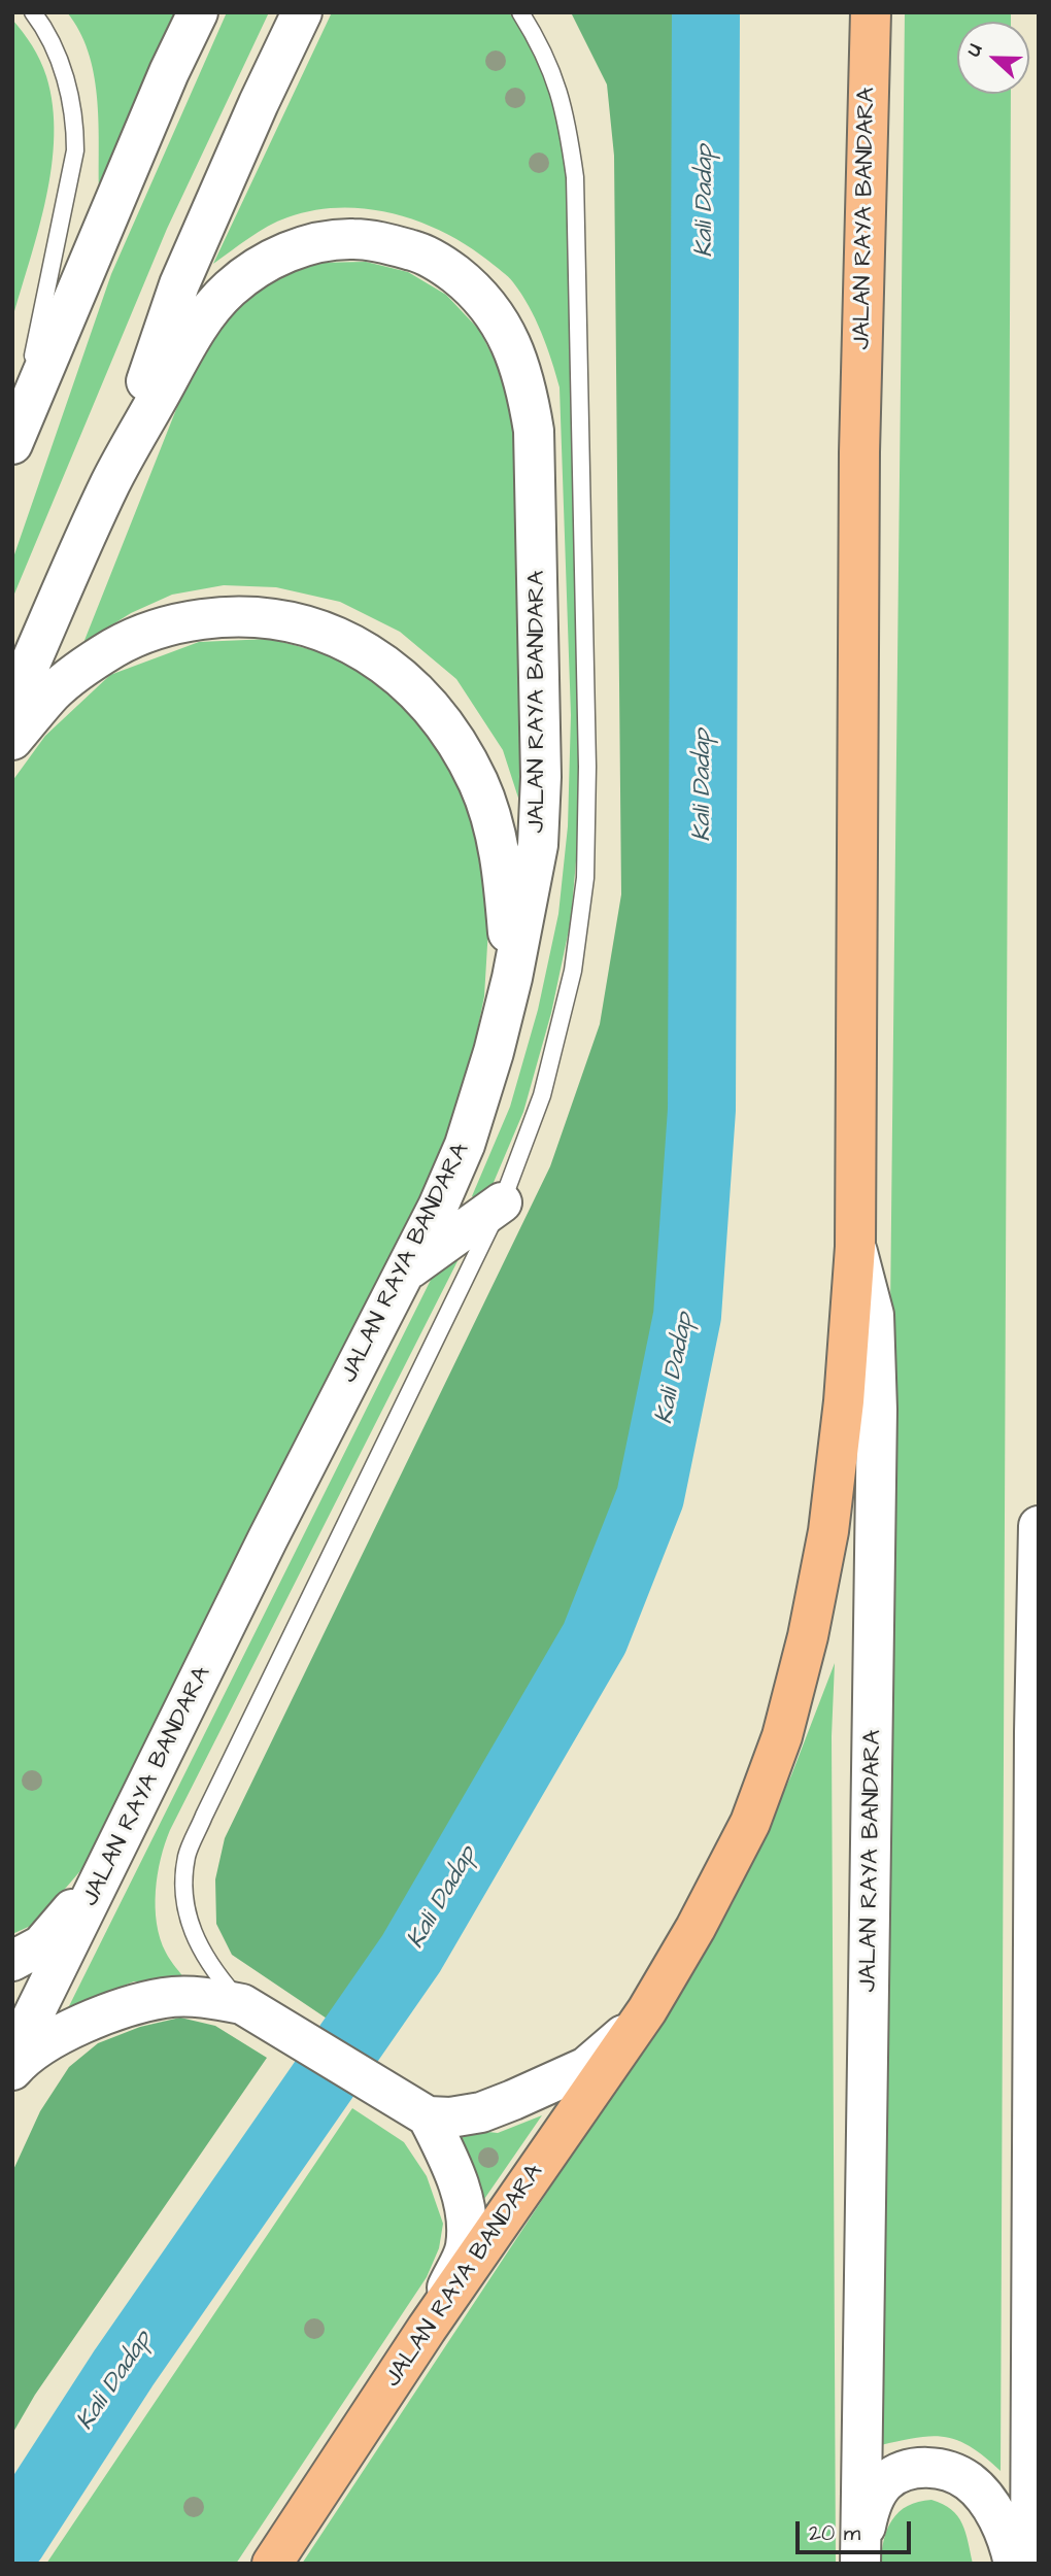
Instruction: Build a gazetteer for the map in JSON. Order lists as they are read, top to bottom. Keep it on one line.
{"streets":{"main road":["JALAN RAYA BANDARA"]},"water":["Kali Dadap"],"scale_bar":"20 m","north":"left"}
